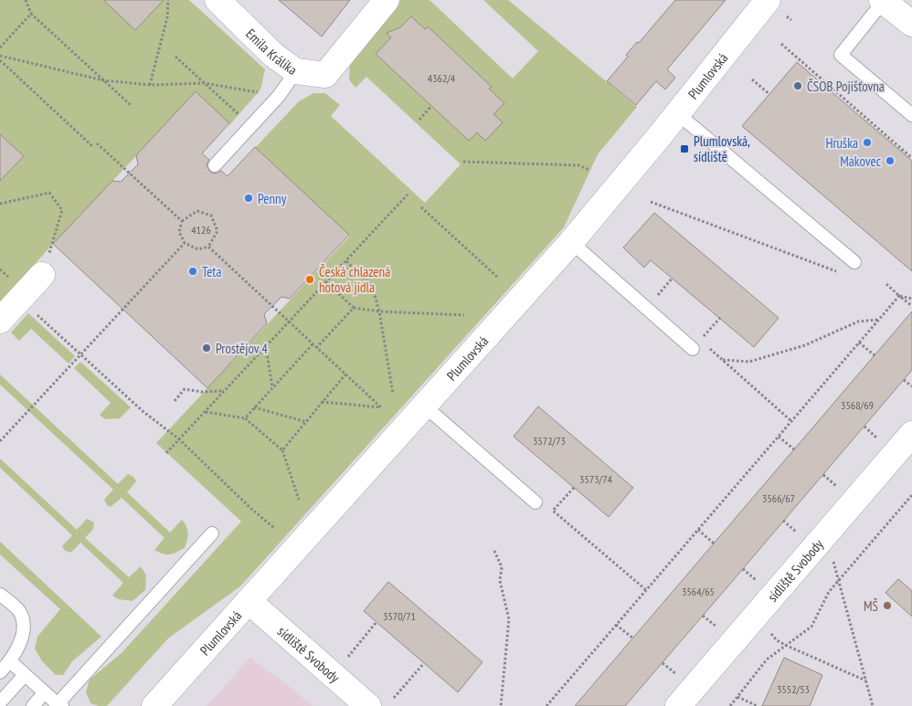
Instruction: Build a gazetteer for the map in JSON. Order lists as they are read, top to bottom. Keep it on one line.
{"streets":{"main road":["Emila Králíka","Plumlovská","sídliště Svobody"]},"crossings":[["Plumlovská","sídliště Svobody"]],"places":{"other":["ČSOB Pojišťovna","Hruška","Makovec","Penny","Teta","Česká chlazená hotová jídla","Prostějov 4","MŠ"],"transit":["Plumlovská, sídliště"]},"house_numbers":["4362/4","4126","3568/69","3572/73","3573/74","3566/67","3564/65","3570/71","3552/53"]}
